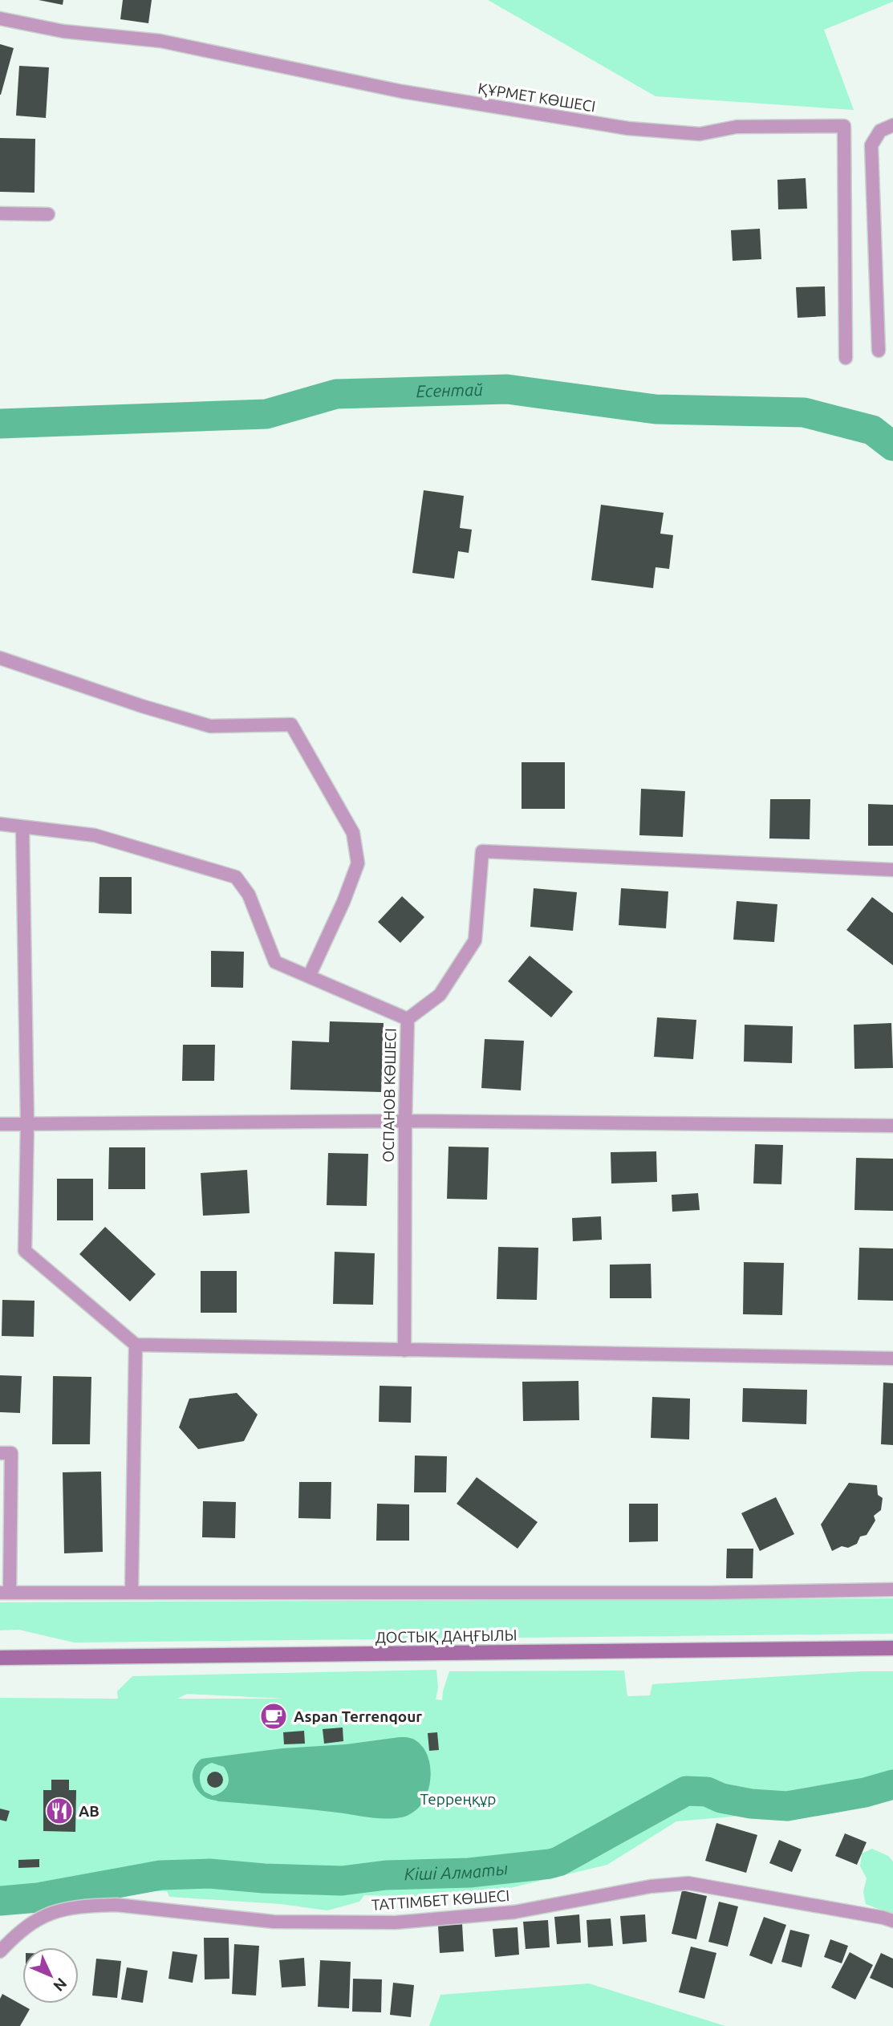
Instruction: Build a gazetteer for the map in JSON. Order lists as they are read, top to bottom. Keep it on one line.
{"streets":{"main road":["ДОСТЫҚ ДАҢҒЫЛЫ"],"street":["ҚҰРМЕТ КӨШЕСІ","ОСПАНОВ КӨШЕСІ","ТАТТІМБЕТ КӨШЕСІ"]},"water":["Есентай","Кіші Алматы"],"parks":["Терреңқұр"],"places":{"cafe":["Aspan Terrenqour"],"restaurant":["AB"]},"north":"bottom right"}
